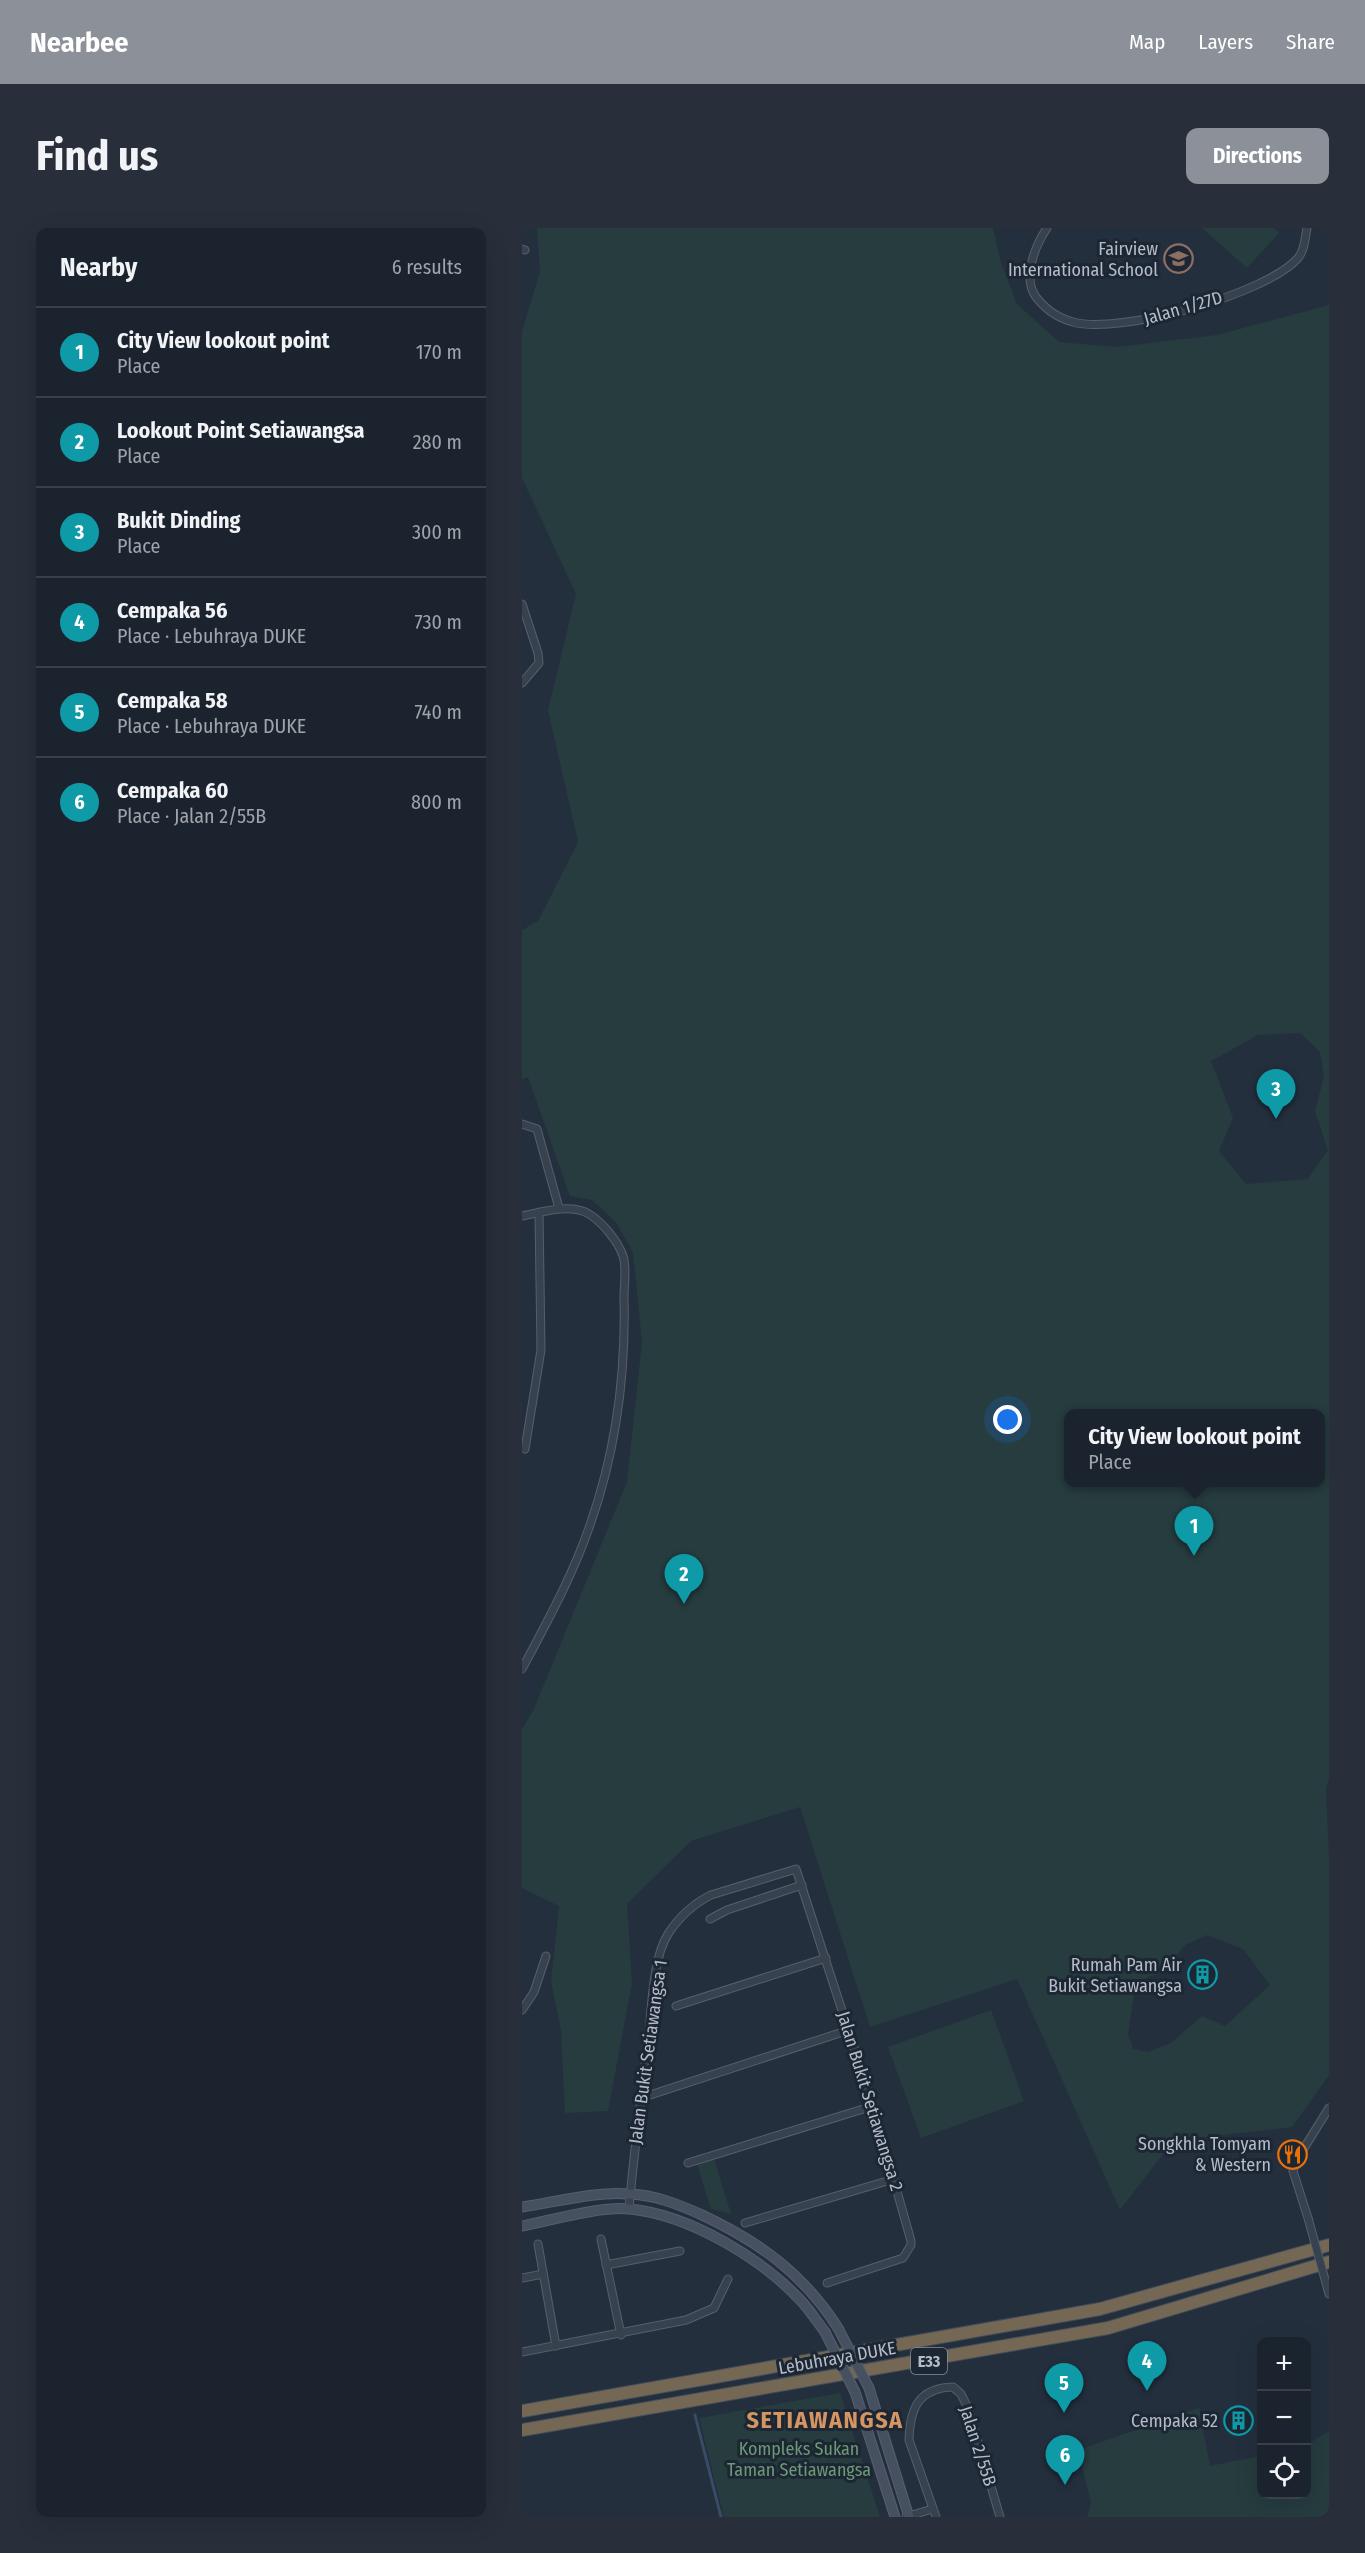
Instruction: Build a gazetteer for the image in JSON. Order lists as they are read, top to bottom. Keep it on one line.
{"streets":{"highway":["Lebuhraya DUKE","E33"],"street":["Jalan 1/27D","Jalan Bukit Setiawangsa 1","Jalan Bukit Setiawangsa 2","Jalan 2/55B"]},"crossings":[["Jalan Bukit Setiawangsa 1","Jalan Bukit Setiawangsa 2"]],"districts":["SETIAWANGSA"],"parks":["Kompleks Sukan Taman Setiawangsa"],"places":{"school or university":["Fairview International School"],"building":["Rumah Pam Air Bukit Setiawangsa","Cempaka 52"],"restaurant":["Songkhla Tomyam & Western"]},"page":{"header":"Nearbee","nav":["Map","Layers","Share"],"buttons":"Directions","title":"Find us","heading":["Nearby","6 results"],"list":[{"mark":"1","name":"City View lookout point","note":"Place","value":"170 m"},{"mark":"2","name":"Lookout Point Setiawangsa","note":"Place","value":"280 m"},{"mark":"3","name":"Bukit Dinding","note":"Place","value":"300 m"},{"mark":"4","name":"Cempaka 56","note":"Place · Lebuhraya DUKE","value":"730 m"},{"mark":"5","name":"Cempaka 58","note":"Place · Lebuhraya DUKE","value":"740 m"},{"mark":"6","name":"Cempaka 60","note":"Place · Jalan 2/55B","value":"800 m"}],"pins":["3","1","2","4","5","6"],"popup":["City View lookout point","Place"],"map_buttons":["+","−"]}}
